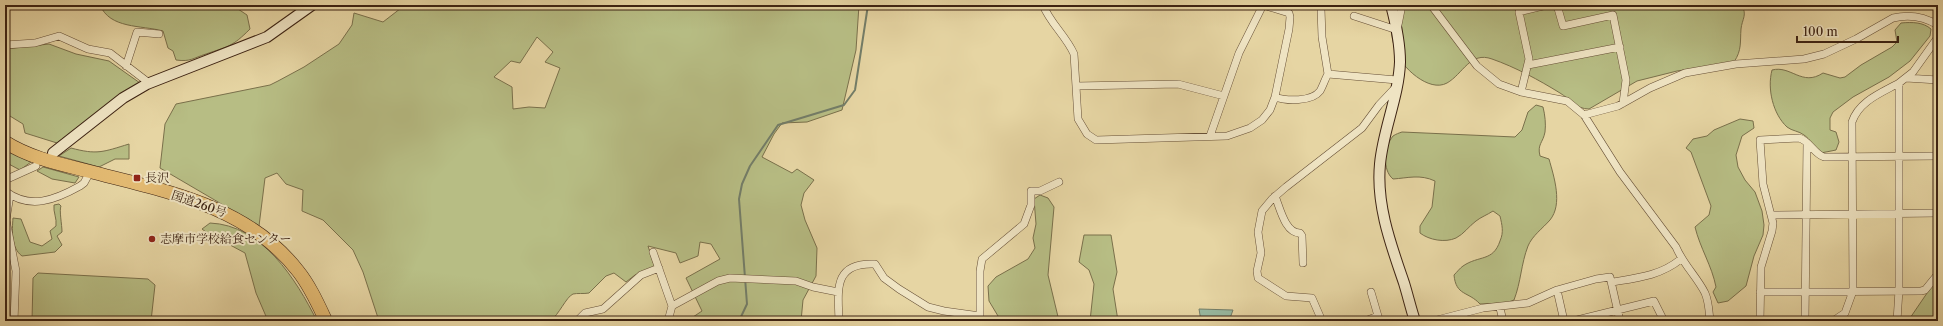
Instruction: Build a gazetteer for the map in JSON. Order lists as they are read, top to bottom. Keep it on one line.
{"streets":{"highway":["国道260号"]},"places":{"transit":["長沢"],"other":["志摩市学校給食センター"]},"scale_bar":"100 m"}
